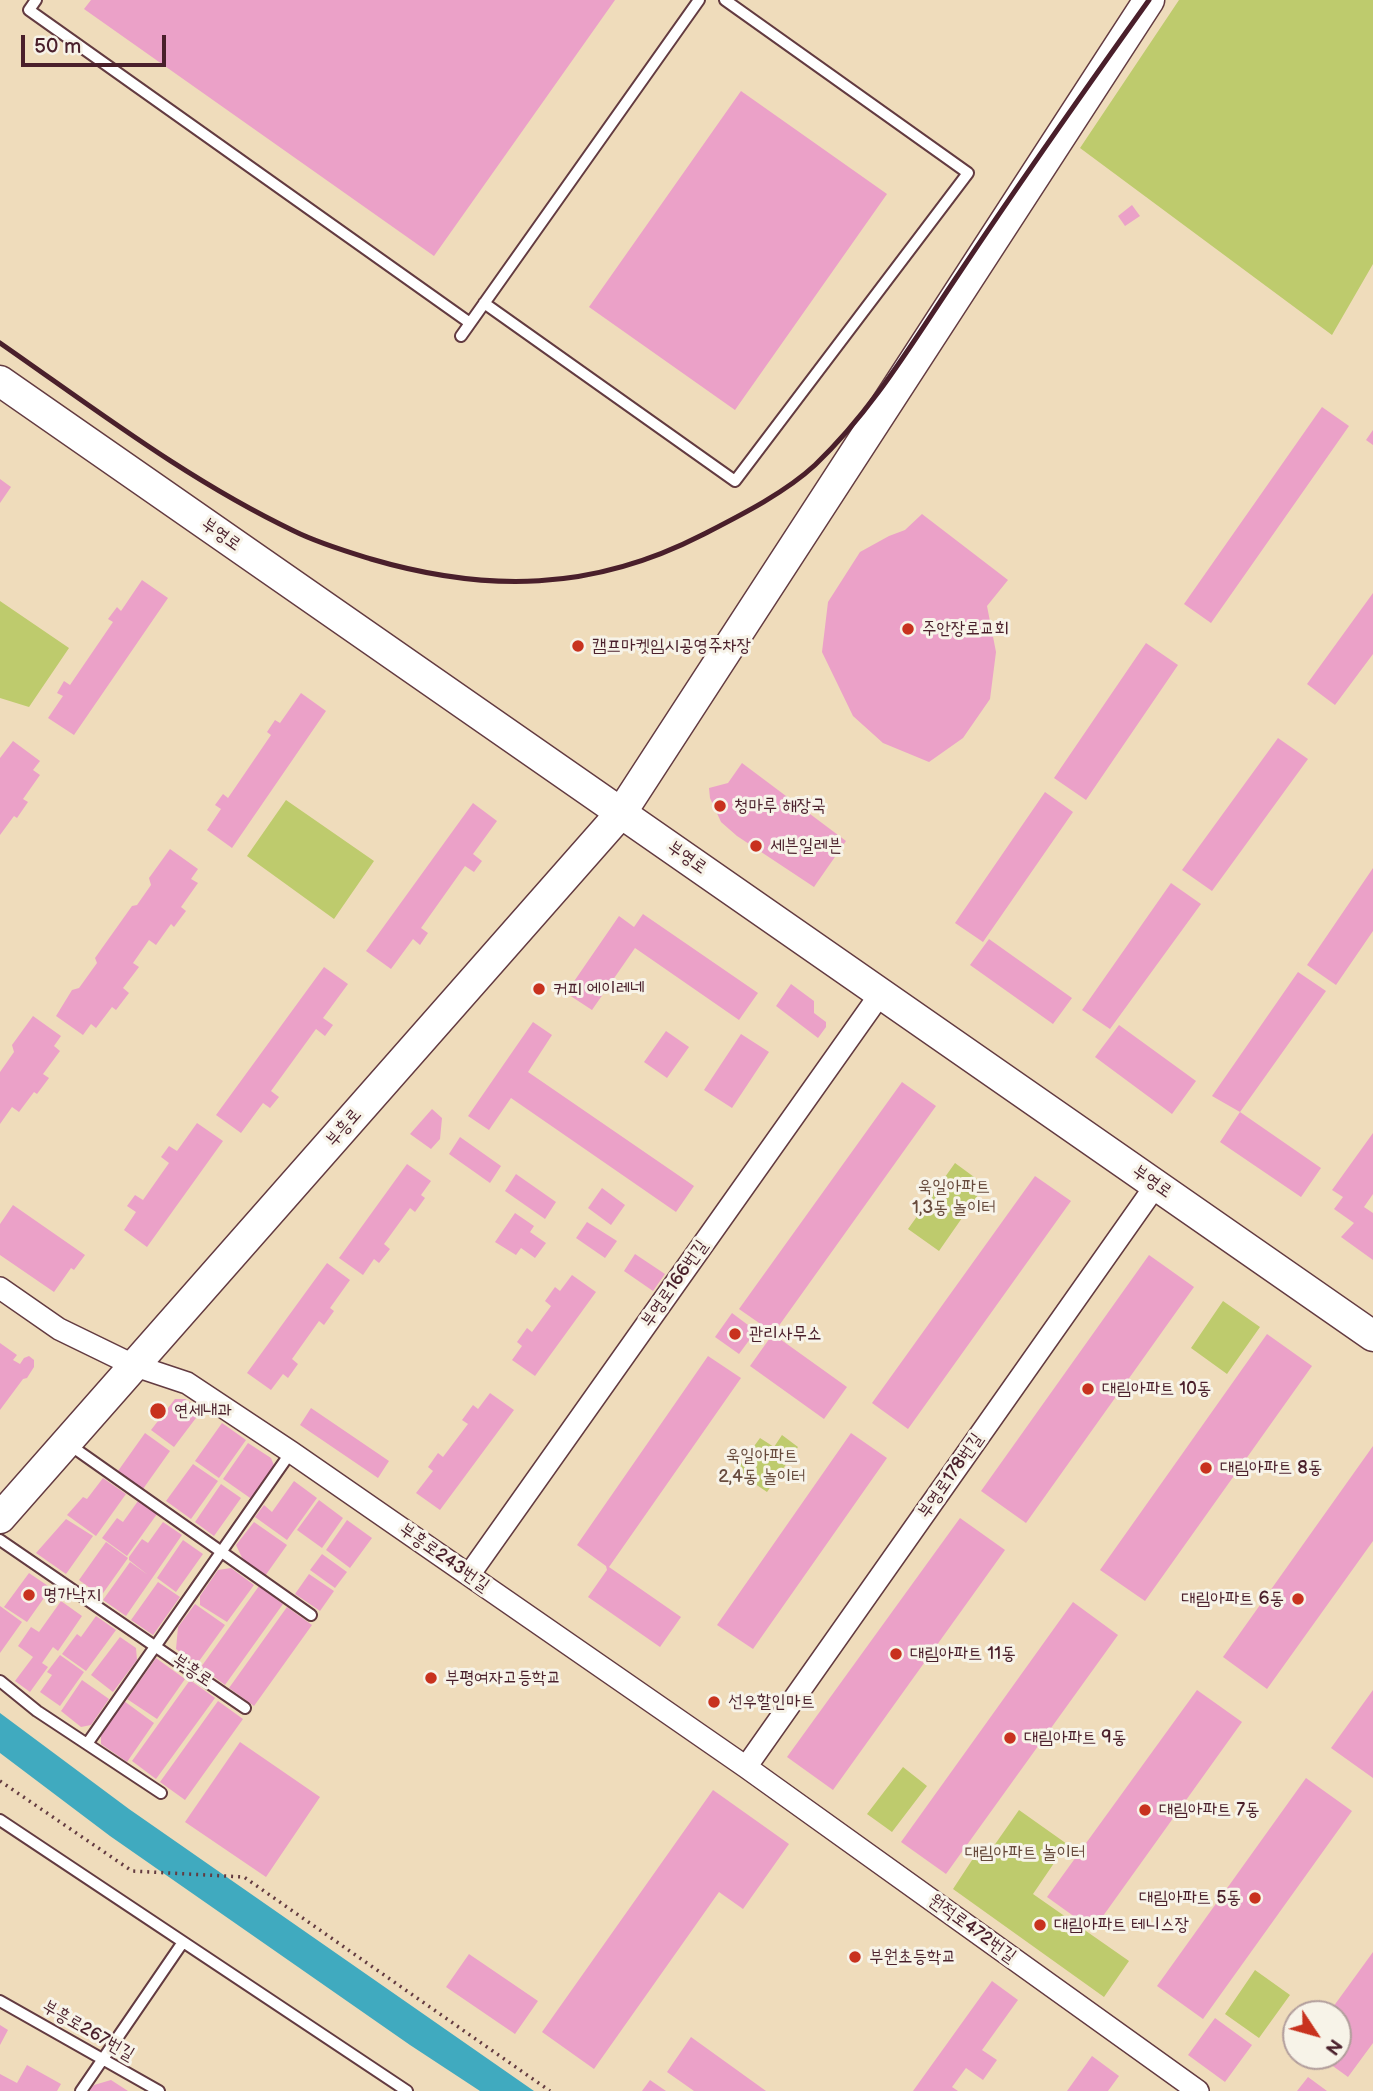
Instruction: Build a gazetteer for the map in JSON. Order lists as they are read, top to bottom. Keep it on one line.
{"streets":{"main road":["부영로","부흥로"],"street":["부영로166번길","부영로178번길","부흥로243번길","원적로472번길"],"lane":["부흥로267번길"]},"crossings":[["부영로","부흥로"],["부영로","부영로166번길"],["부영로","부영로178번길"],["부흥로","부흥로243번길"],["부영로166번길","부흥로243번길"],["부영로178번길","부흥로243번길"],["부영로178번길","원적로472번길"],["부흥로243번길","원적로472번길"]],"parks":["욱일아파트 1,3동 놀이터","욱일아파트 2,4동 놀이터","대림아파트 놀이터"],"places":["주안장로교회","캠프마켓임시공영주차장","청마루 해장국","세븐일레븐","커피 에이레네","관리사무소","대림아파트 10동","연세내과","대림아파트 8동","명가낙지","대림아파트 6동","대림아파트 11동","부평여자고등학교","선우할인마트","대림아파트 9동","대림아파트 7동","대림아파트 5동","대림아파트 테니스장","부원초등학교"],"scale_bar":"50 m","north":"bottom right"}
